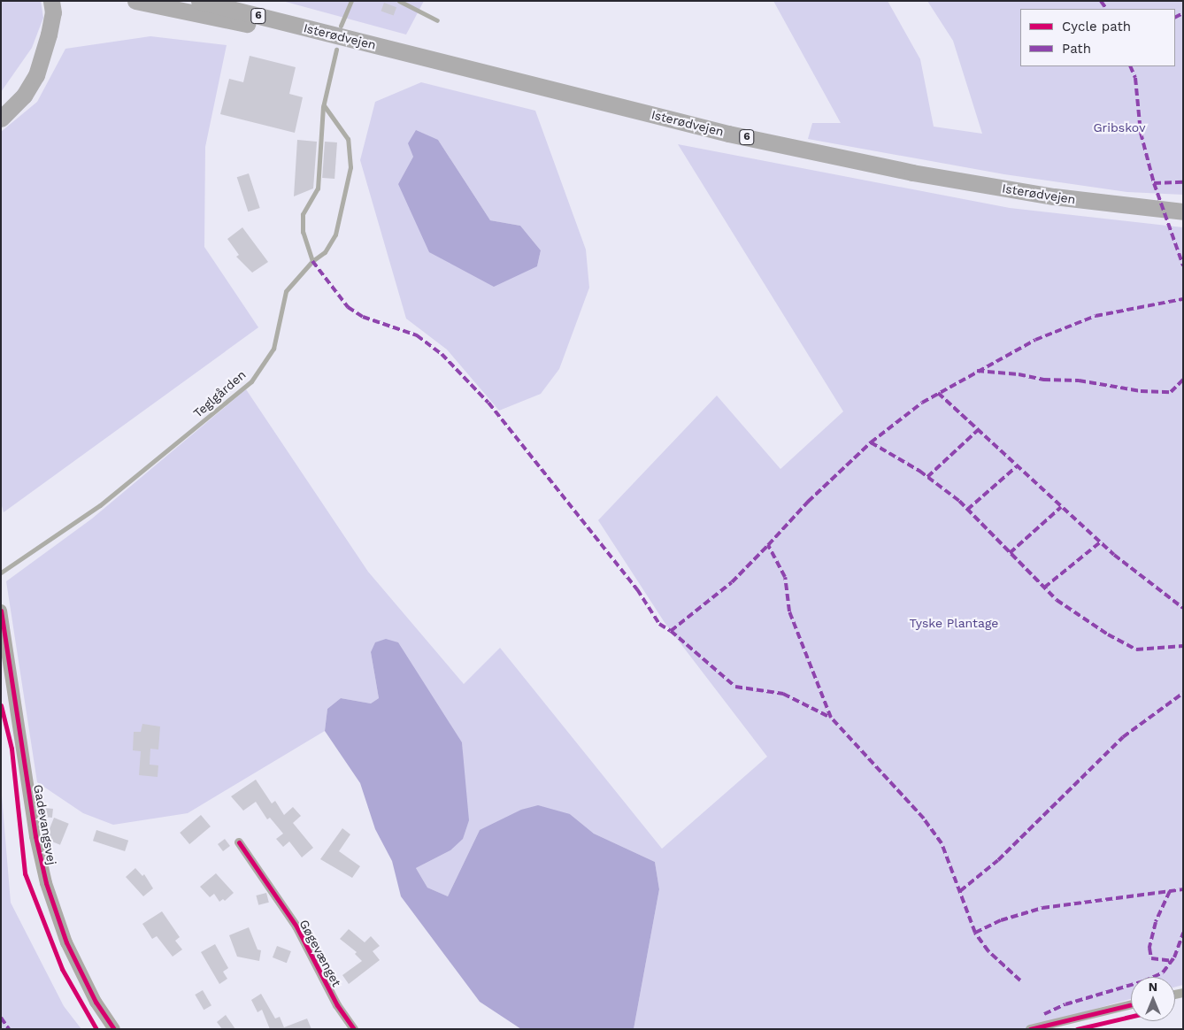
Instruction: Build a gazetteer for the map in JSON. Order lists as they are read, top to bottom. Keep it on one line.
{"streets":{"highway":["6","Isterødvejen"],"street":["Gadevangsvej","Gøgevænget"],"lane":["Teglgården"]},"parks":["Gribskov","Tyske Plantage"],"legend":["Cycle path","Path"],"north":"top"}
